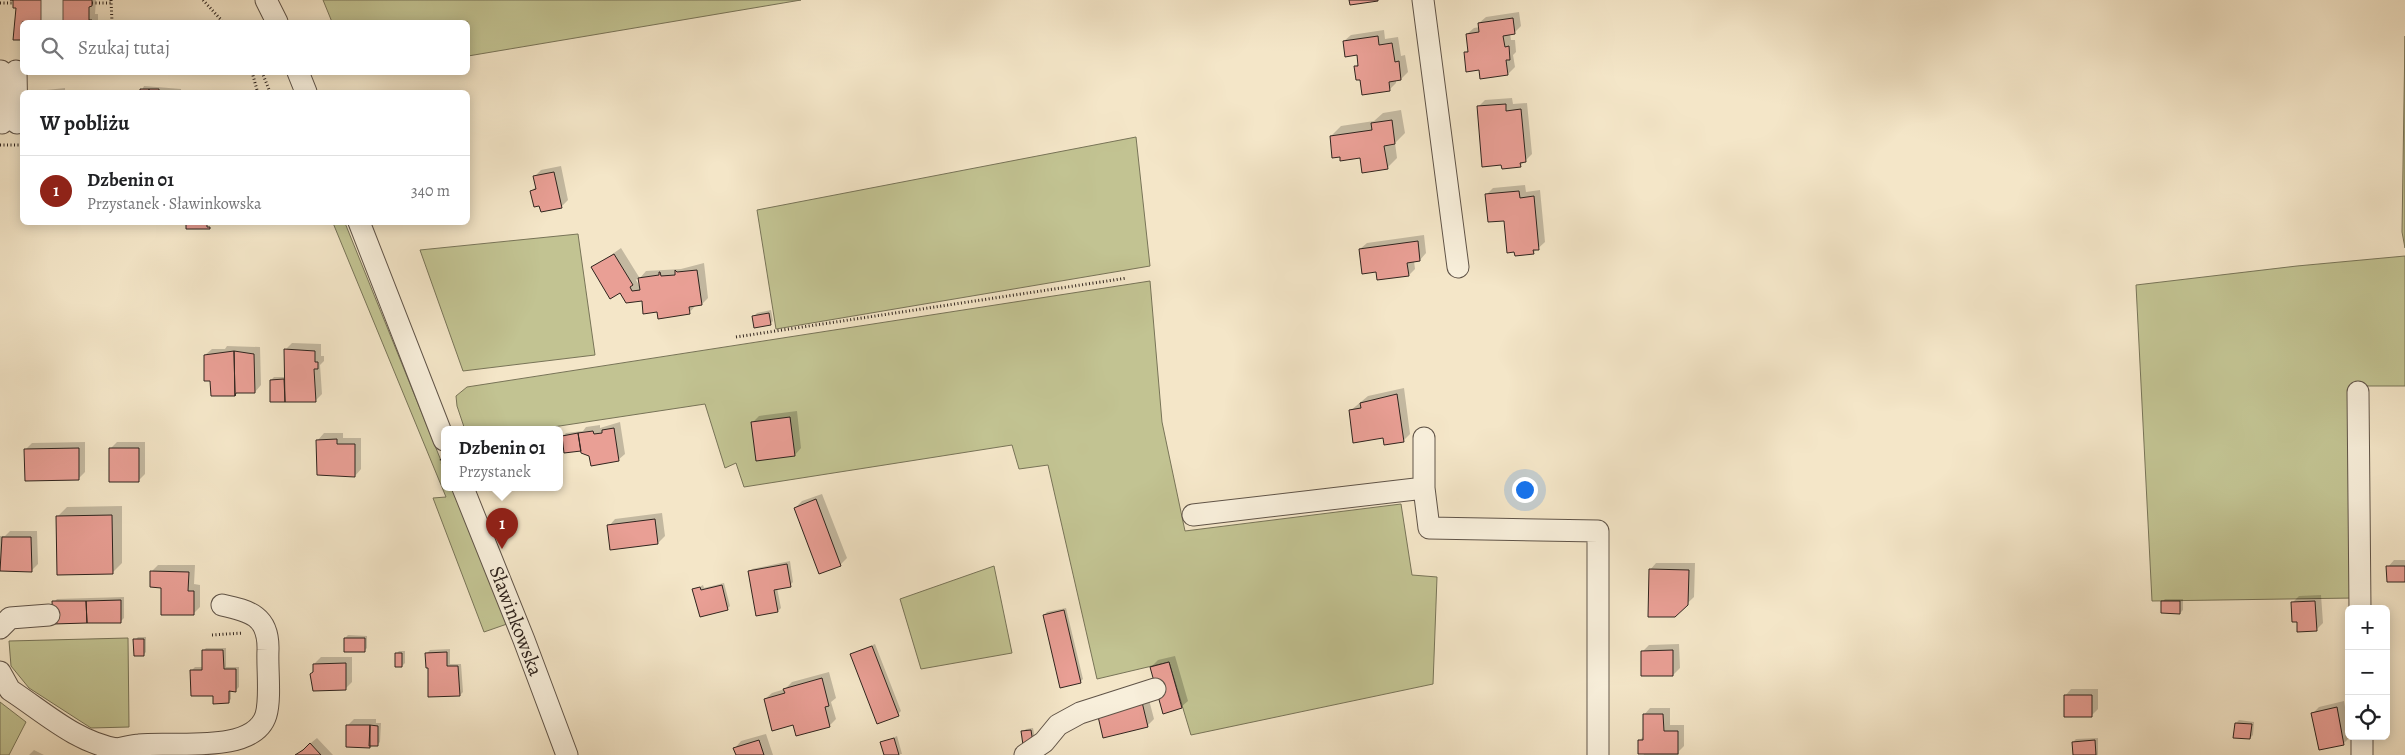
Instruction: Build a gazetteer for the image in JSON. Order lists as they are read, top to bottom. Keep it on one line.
{"streets":{"street":["Sławinkowska"]},"page":{"search":"Szukaj tutaj","heading":"W pobliżu","list":[{"mark":"1","name":"Dzbenin 01","note":"Przystanek · Sławinkowska","value":"340 m"}],"popup":["Dzbenin 01","Przystanek"],"pins":"1","map_buttons":["+","−"]}}
